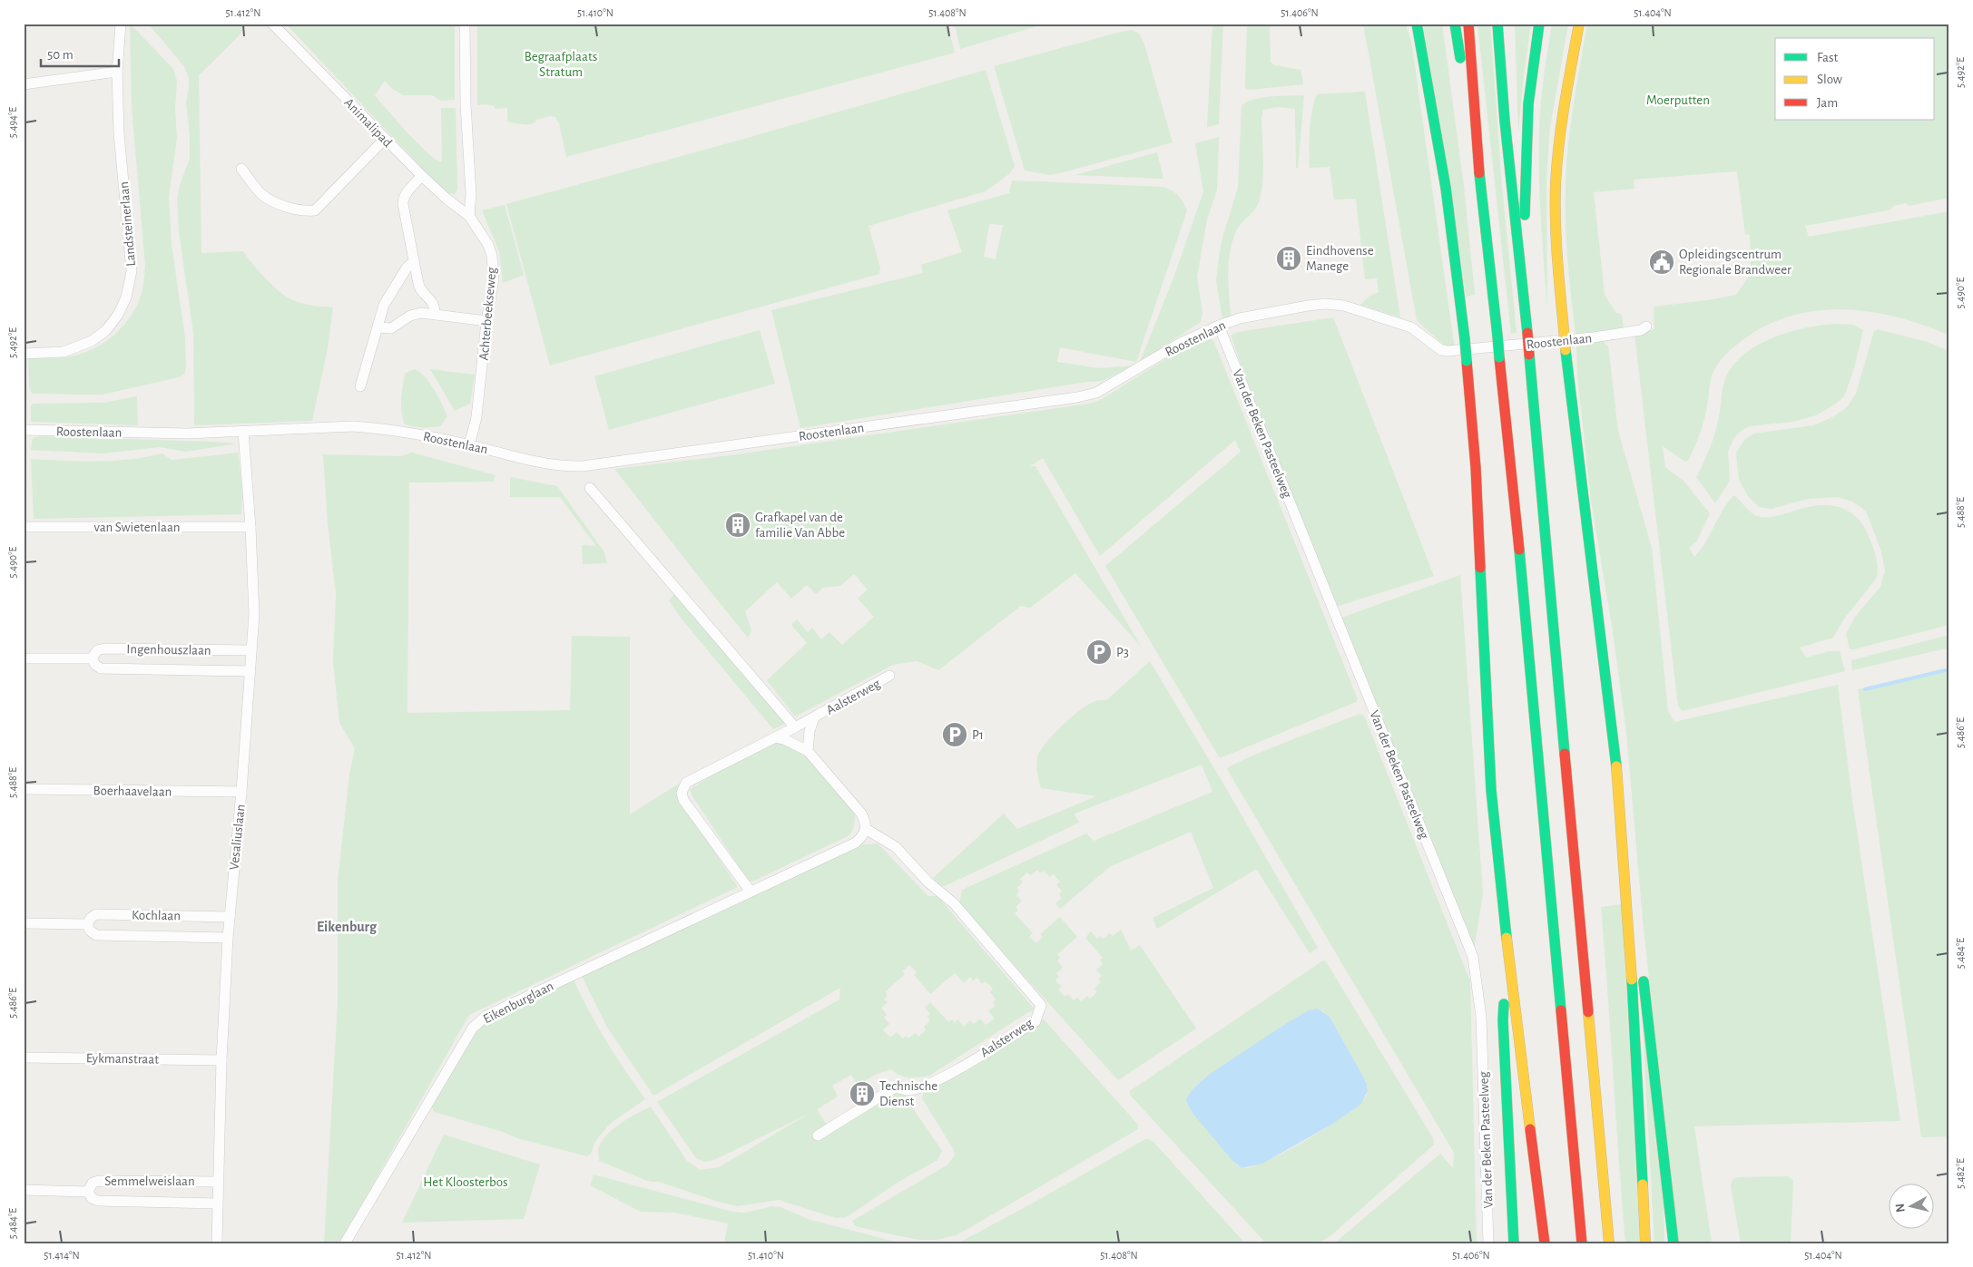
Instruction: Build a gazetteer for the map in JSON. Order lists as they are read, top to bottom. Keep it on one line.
{"streets":{"street":["Animalipad","Landsteinerlaan","Achterbeekseweg","Roostenlaan","Van der Beken Pasteelweg","van Swietenlaan","Ingenhouszlaan","Aalsterweg","Boerhaavelaan","Vesaliuslaan","Kochlaan","Eikenburglaan","Eykmanstraat","Semmelweislaan"]},"crossings":[["Animalipad","Achterbeekseweg"],["Achterbeekseweg","Roostenlaan"],["Roostenlaan","Van der Beken Pasteelweg"],["Roostenlaan","Vesaliuslaan"],["van Swietenlaan","Vesaliuslaan"],["Ingenhouszlaan","Vesaliuslaan"],["Boerhaavelaan","Vesaliuslaan"],["Vesaliuslaan","Kochlaan"],["Vesaliuslaan","Eykmanstraat"],["Vesaliuslaan","Semmelweislaan"]],"districts":["Eikenburg"],"parks":["Begraafplaats Stratum","Moerputten","Het Kloosterbos"],"places":{"building":["Eindhovense Manege","Grafkapel van de familie Van Abbe","Technische Dienst"],"public building":["Opleidingscentrum Regionale Brandweer"],"parking":["P3","P1"]},"legend":["Fast","Slow","Jam"],"scale_bar":"50 m","north":"left","coordinates":["51.412°N","51.410°N","51.408°N","51.406°N","51.404°N","5.492°E","5.494°E","5.490°E","5.488°E","5.486°E","5.484°E","5.482°E","51.414°N"]}
